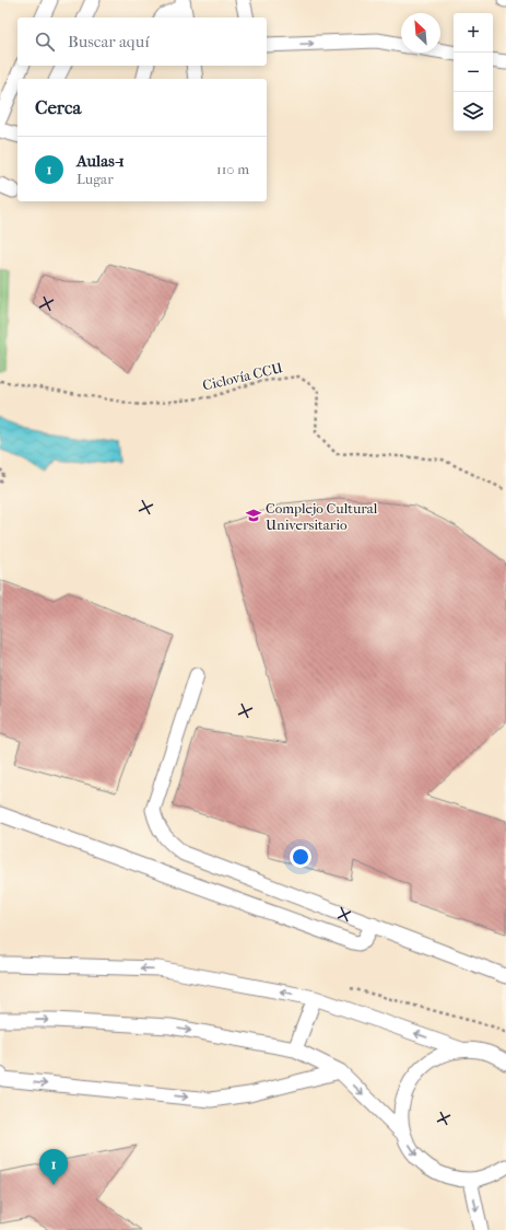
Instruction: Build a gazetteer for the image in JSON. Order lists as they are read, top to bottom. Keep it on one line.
{"streets":{"path":["Ciclovía CCU"]},"places":{"school or university":["Complejo Cultural Universitario"]},"north":"top left","page":{"map_buttons":["+","−"],"search":"Buscar aquí","heading":"Cerca","list":[{"mark":"1","name":"Aulas-1","note":"Lugar","value":"110 m"}],"pins":"1"}}
